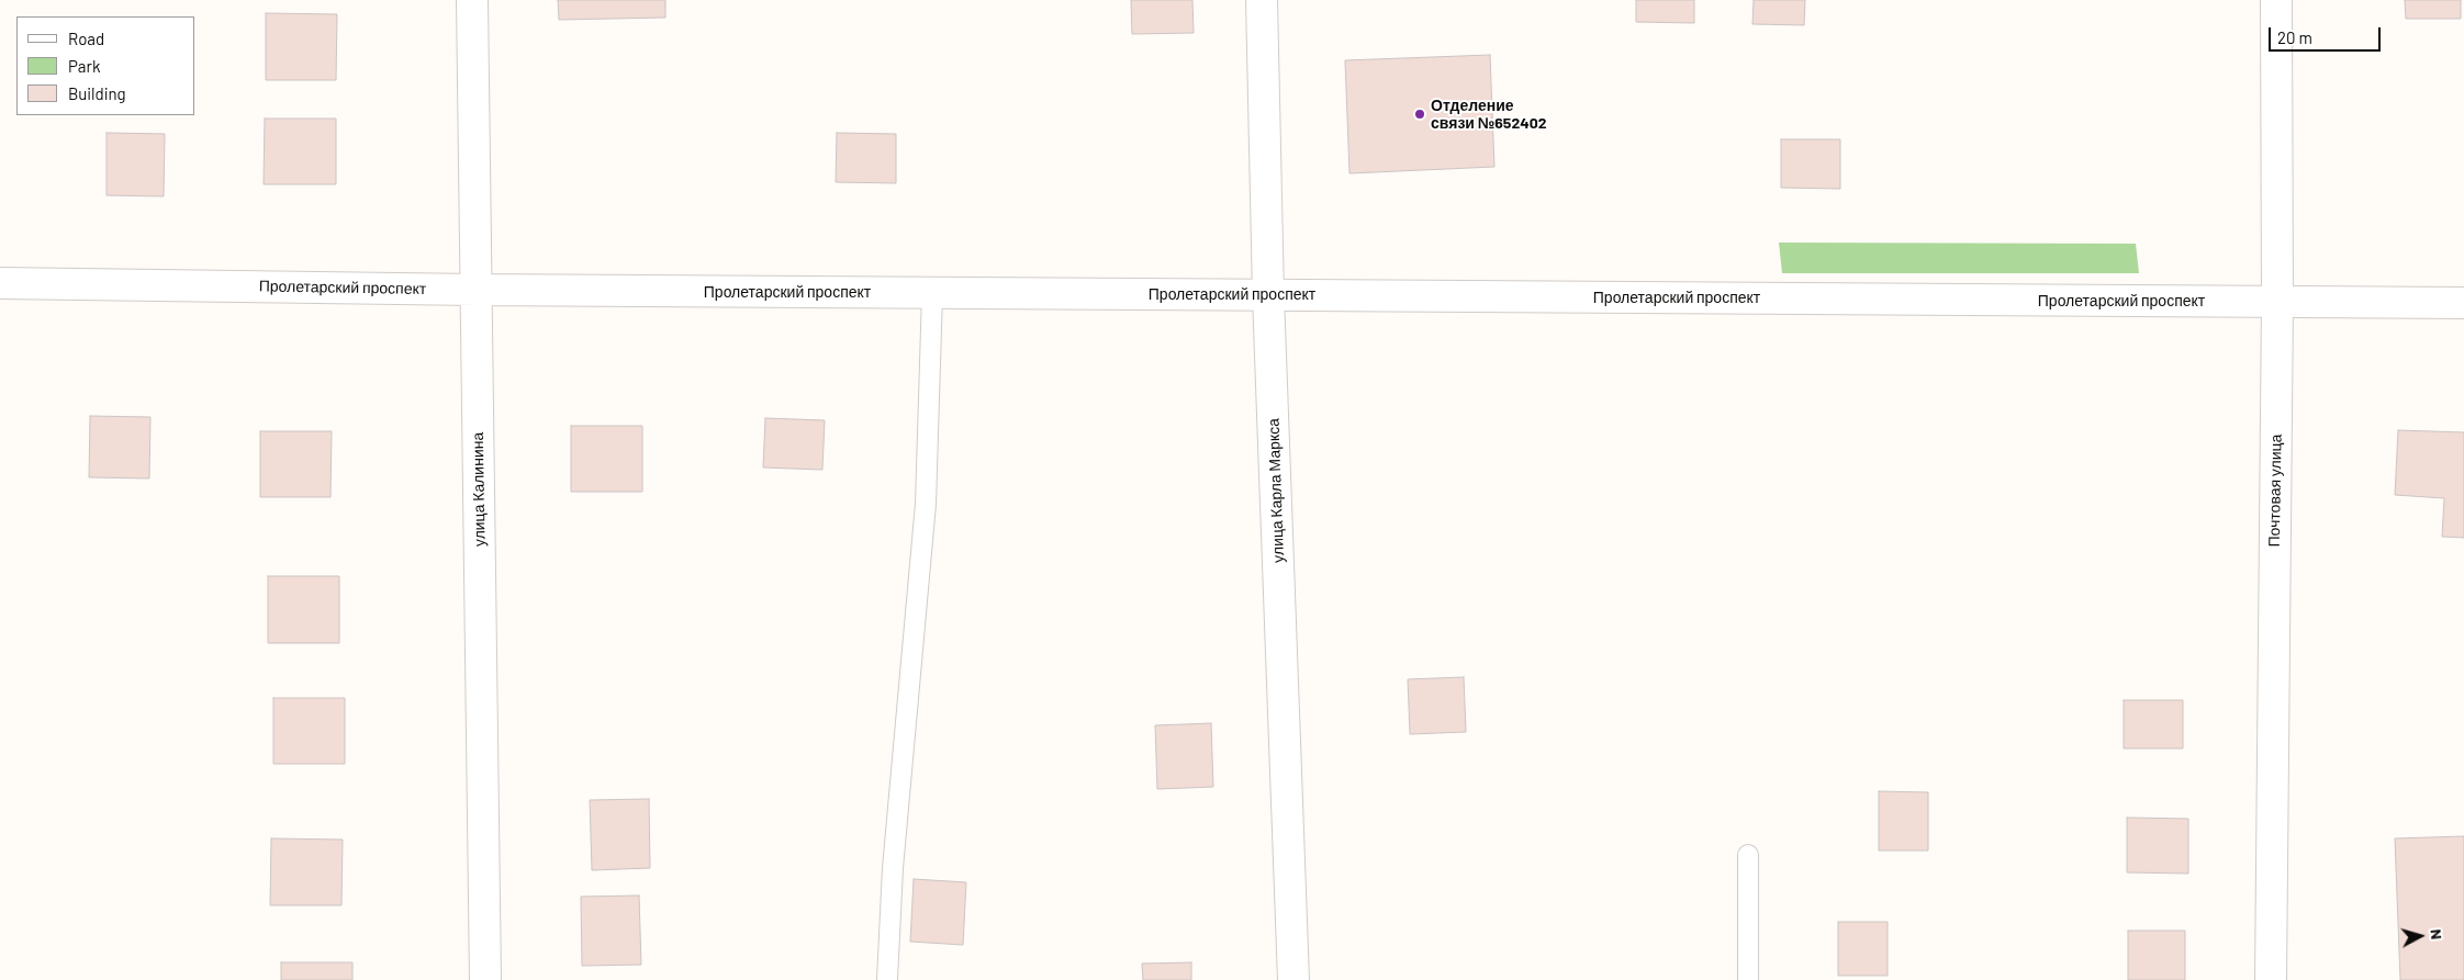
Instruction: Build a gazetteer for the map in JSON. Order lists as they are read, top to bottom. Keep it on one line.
{"streets":{"street":["Пролетарский проспект","улица Калинина","улица Карла Маркса","Почтовая улица"]},"crossings":[["Пролетарский проспект","улица Калинина"],["Пролетарский проспект","улица Карла Маркса"],["Пролетарский проспект","Почтовая улица"]],"places":["Отделение связи №652402"],"legend":["Road","Park","Building"],"scale_bar":"20 m","north":"right"}
